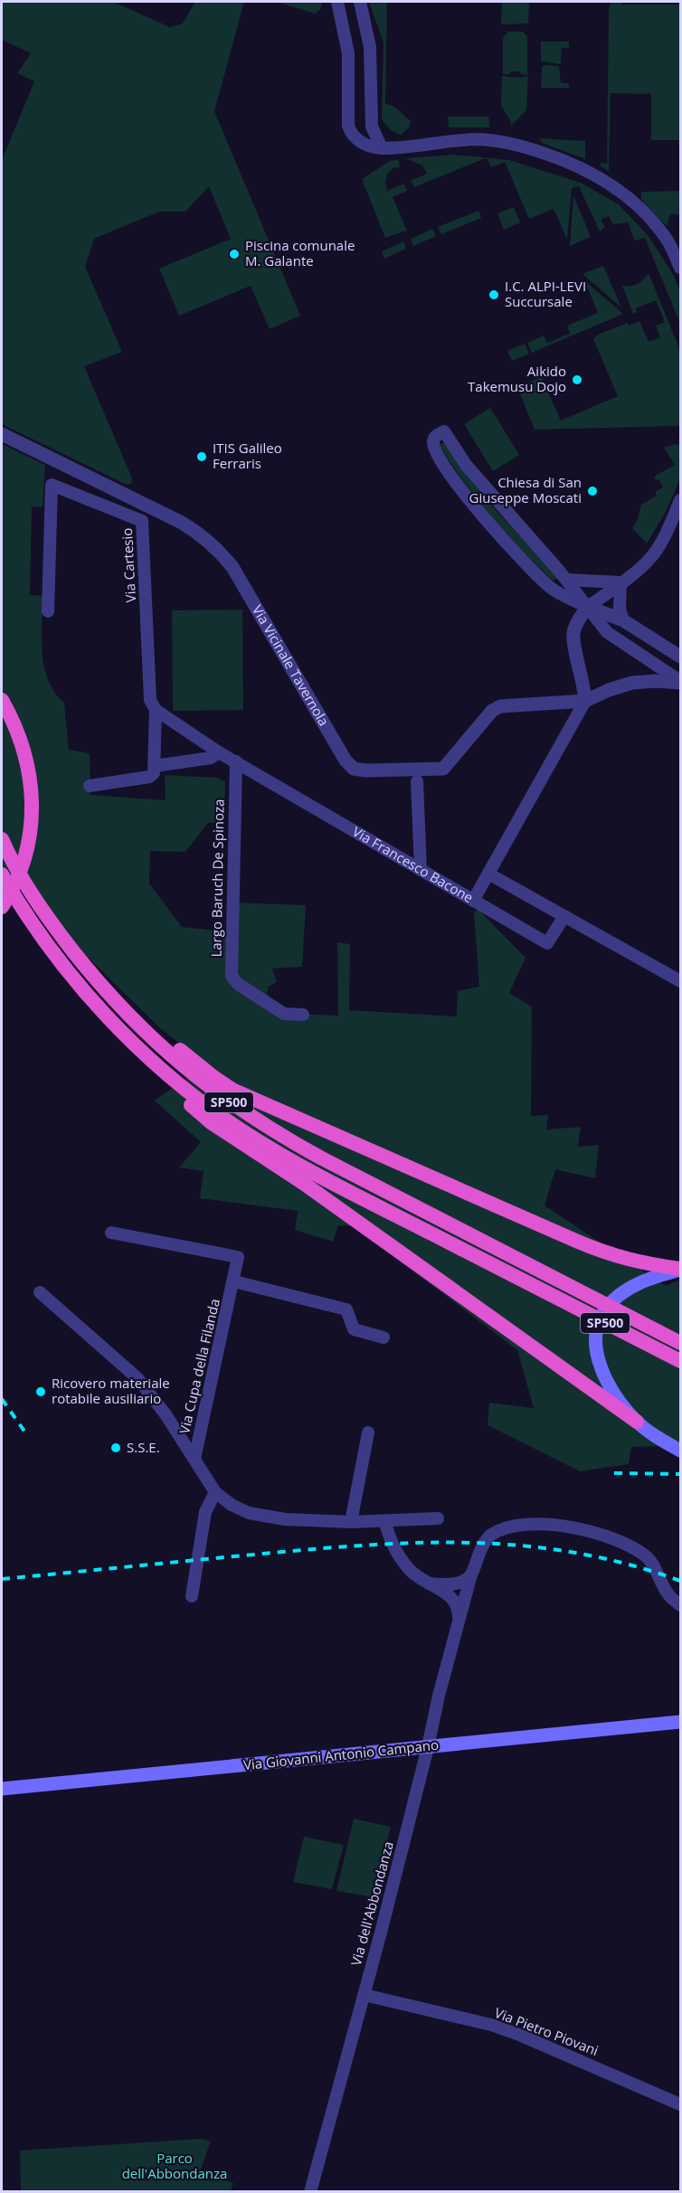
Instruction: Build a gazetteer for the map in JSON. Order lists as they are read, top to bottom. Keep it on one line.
{"streets":{"highway":["SP500"],"main road":["Via Giovanni Antonio Campano"],"street":["Via Cartesio","Via Vicinale Tavernola","Via Francesco Bacone","Largo Baruch De Spinoza","Via Cupa della Filanda","Via dell'Abbondanza","Via Pietro Piovani"]},"crossings":[["Via Cartesio","Via Francesco Bacone"],["Via Vicinale Tavernola","Via Francesco Bacone"],["Via Francesco Bacone","Largo Baruch De Spinoza"],["Via Giovanni Antonio Campano","Via dell'Abbondanza"],["Via dell'Abbondanza","Via Pietro Piovani"]],"parks":["Parco dell'Abbondanza"],"places":["Piscina comunale M. Galante","I.C. ALPI-LEVI Succursale","Aikido Takemusu Dojo","ITIS Galileo Ferraris","Chiesa di San Giuseppe Moscati","Ricovero materiale rotabile ausiliario","S.S.E."]}
